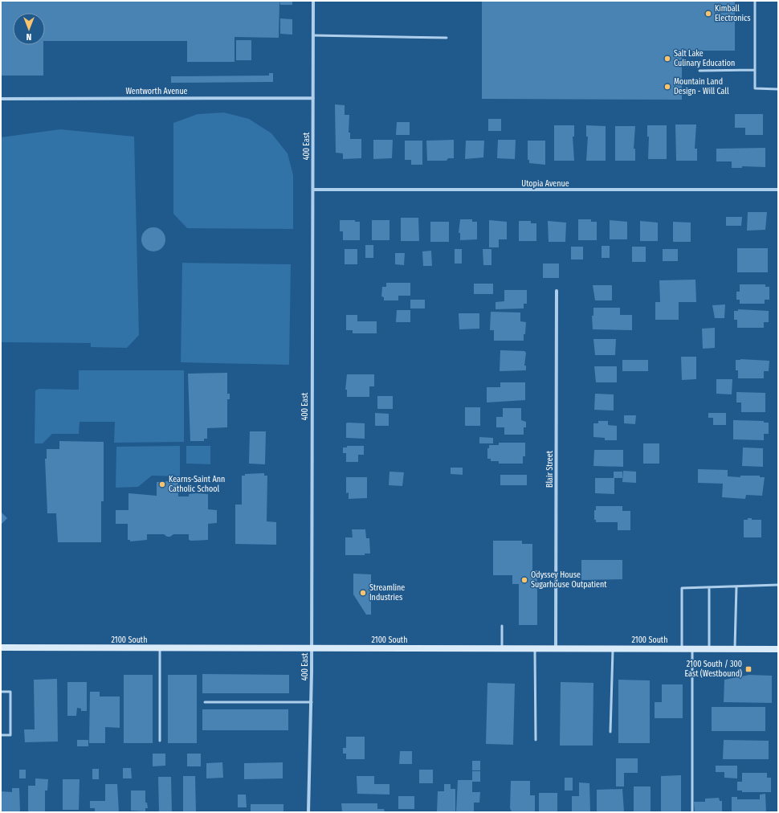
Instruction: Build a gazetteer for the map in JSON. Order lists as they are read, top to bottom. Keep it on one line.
{"streets":{"main road":["2100 South"],"street":["Wentworth Avenue","400 East","Utopia Avenue","Blair Street"]},"crossings":[["Wentworth Avenue","400 East"],["400 East","Utopia Avenue"],["400 East","2100 South"],["Blair Street","2100 South"]],"places":{"other":["Kimball Electronics","Salt Lake Culinary Education","Mountain Land Design - Will Call","Kearns-Saint Ann Catholic School","Odyssey House Sugarhouse Outpatient","Streamline Industries"],"transit":["2100 South / 300 East (Westbound)"]},"north":"bottom"}
